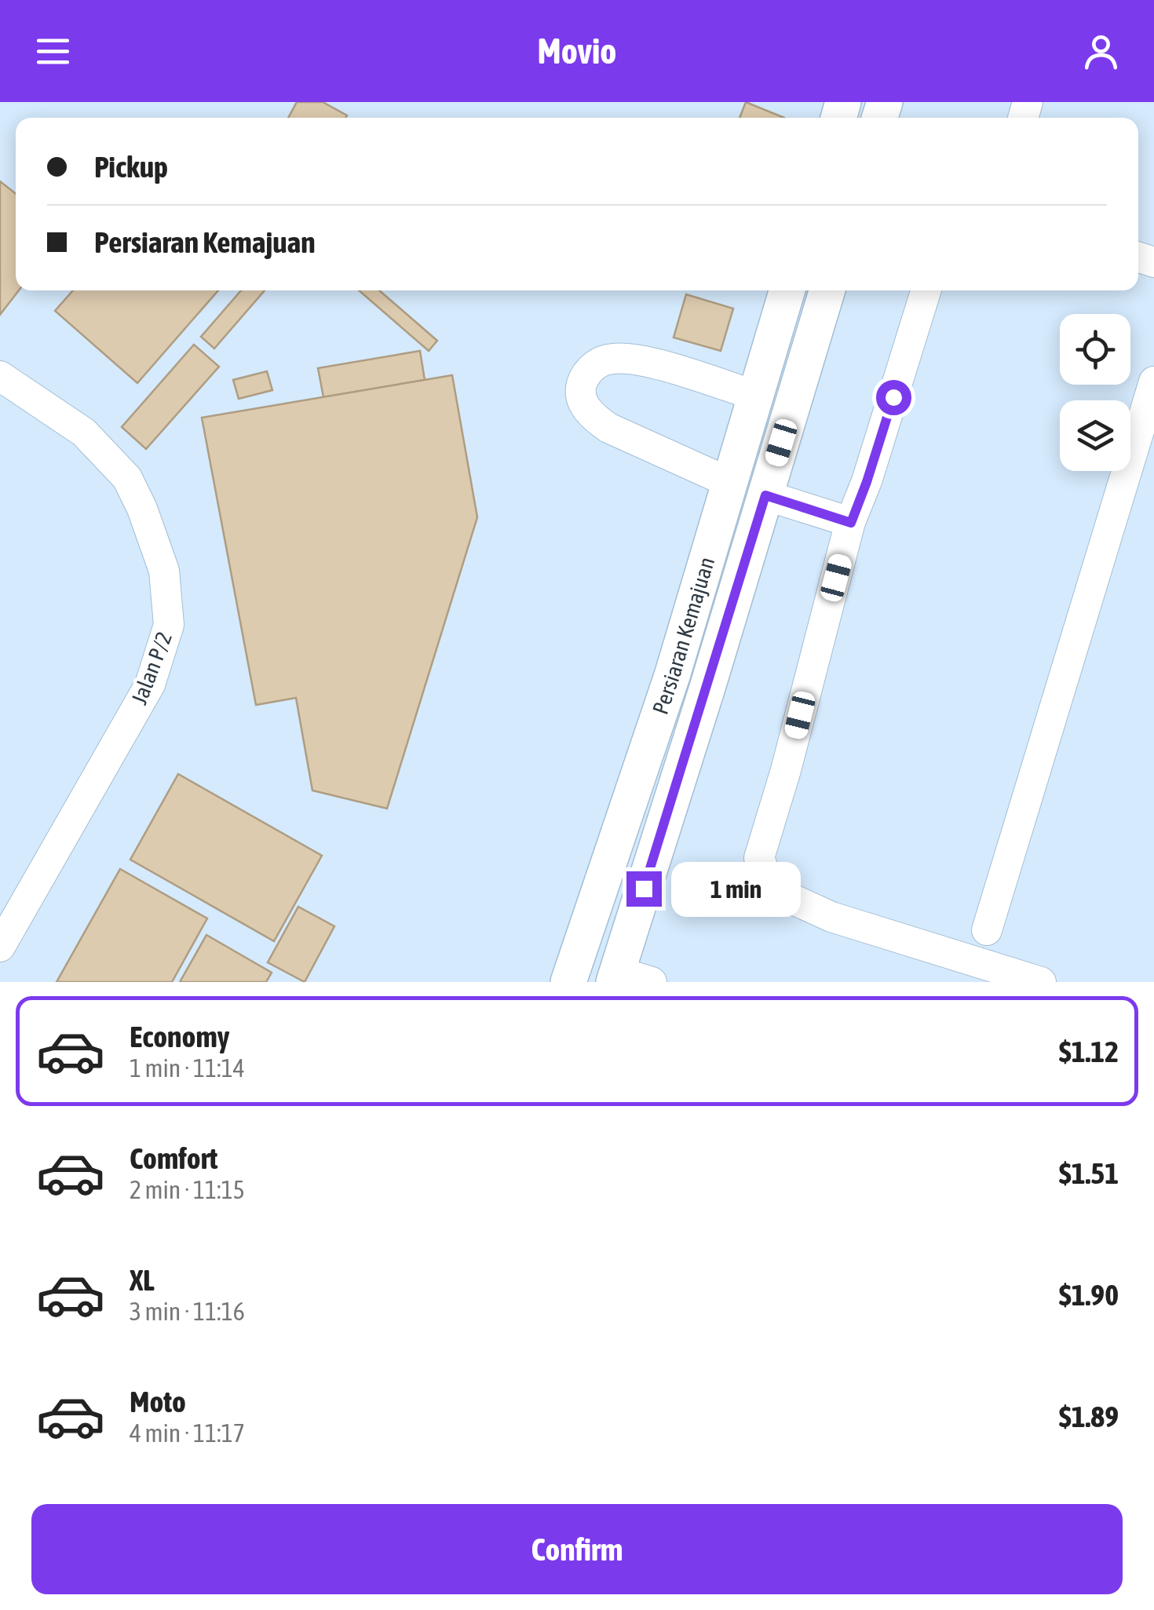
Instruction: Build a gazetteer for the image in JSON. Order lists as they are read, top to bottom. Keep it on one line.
{"streets":{"main road":["Persiaran Kemajuan"],"street":["Jalan P/2"]},"page":{"header":"Movio","banner":["Pickup","Persiaran Kemajuan"],"bubble":"1 min","list":[{"name":"Economy","note":"1 min · 11:14","value":"$1.12"},{"name":"Comfort","note":"2 min · 11:15","value":"$1.51"},{"name":"XL","note":"3 min · 11:16","value":"$1.90"},{"name":"Moto","note":"4 min · 11:17","value":"$1.89"}],"buttons":"Confirm"}}
